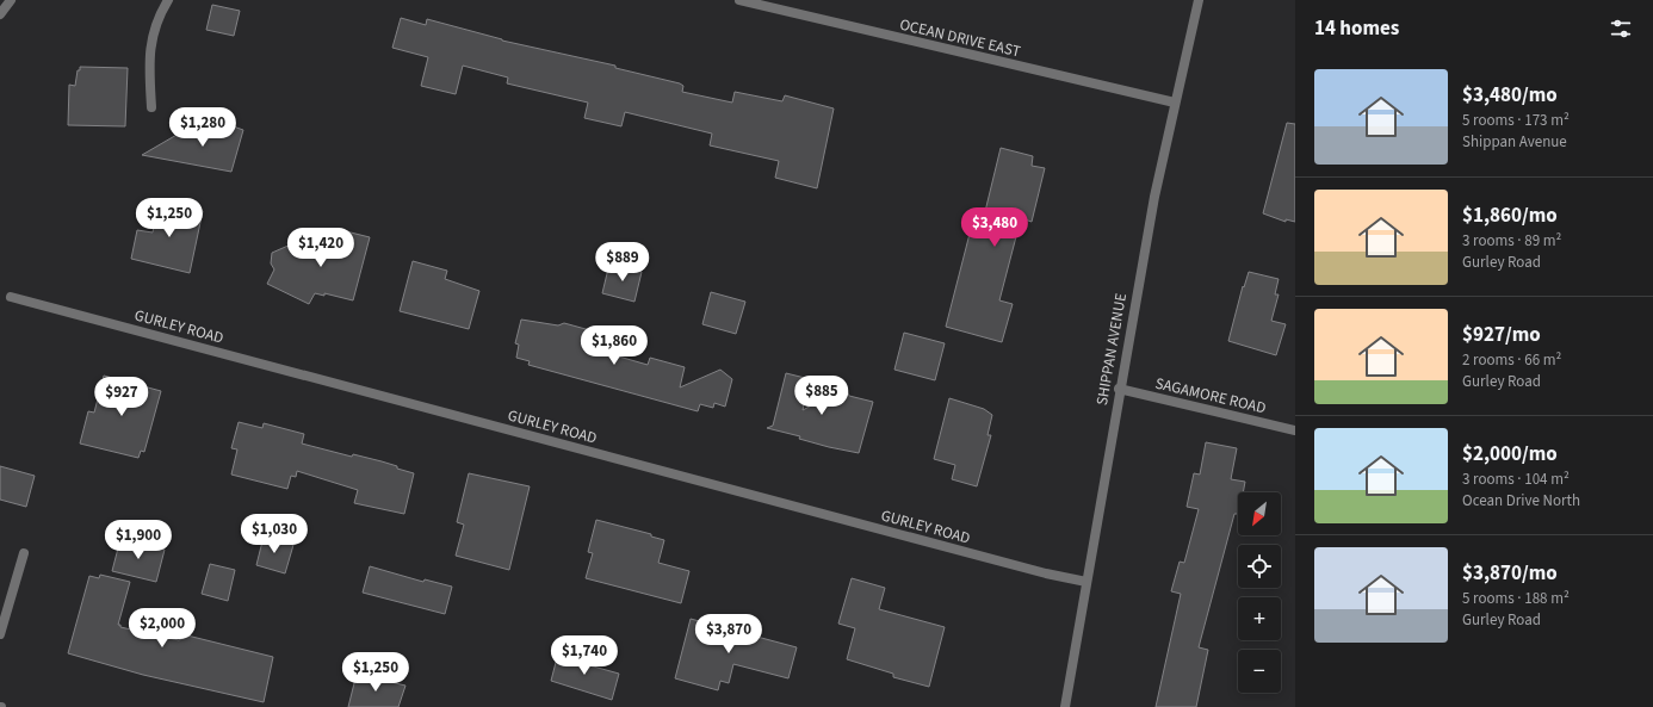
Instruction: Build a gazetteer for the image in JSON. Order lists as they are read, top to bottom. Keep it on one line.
{"streets":{"street":["OCEAN DRIVE EAST","GURLEY ROAD","SHIPPAN AVENUE","SAGAMORE ROAD"]},"crossings":[["OCEAN DRIVE EAST","SHIPPAN AVENUE"],["GURLEY ROAD","SHIPPAN AVENUE"],["SHIPPAN AVENUE","SAGAMORE ROAD"]],"north":"bottom left","page":{"heading":"14 homes","list":[{"name":"$3,480/mo","note":"5 rooms · 173 m² · Shippan Avenue"},{"name":"$1,860/mo","note":"3 rooms · 89 m² · Gurley Road"},{"name":"$927/mo","note":"2 rooms · 66 m² · Gurley Road"},{"name":"$2,000/mo","note":"3 rooms · 104 m² · Ocean Drive North"},{"name":"$3,870/mo","note":"5 rooms · 188 m² · Gurley Road"}],"price":["$1,280","$1,250","$3,480","$1,420","$889","$1,860","$885","$927","$1,030","$1,900","$2,000","$3,870","$1,740","$1,250"],"map_buttons":["+","−"]}}
